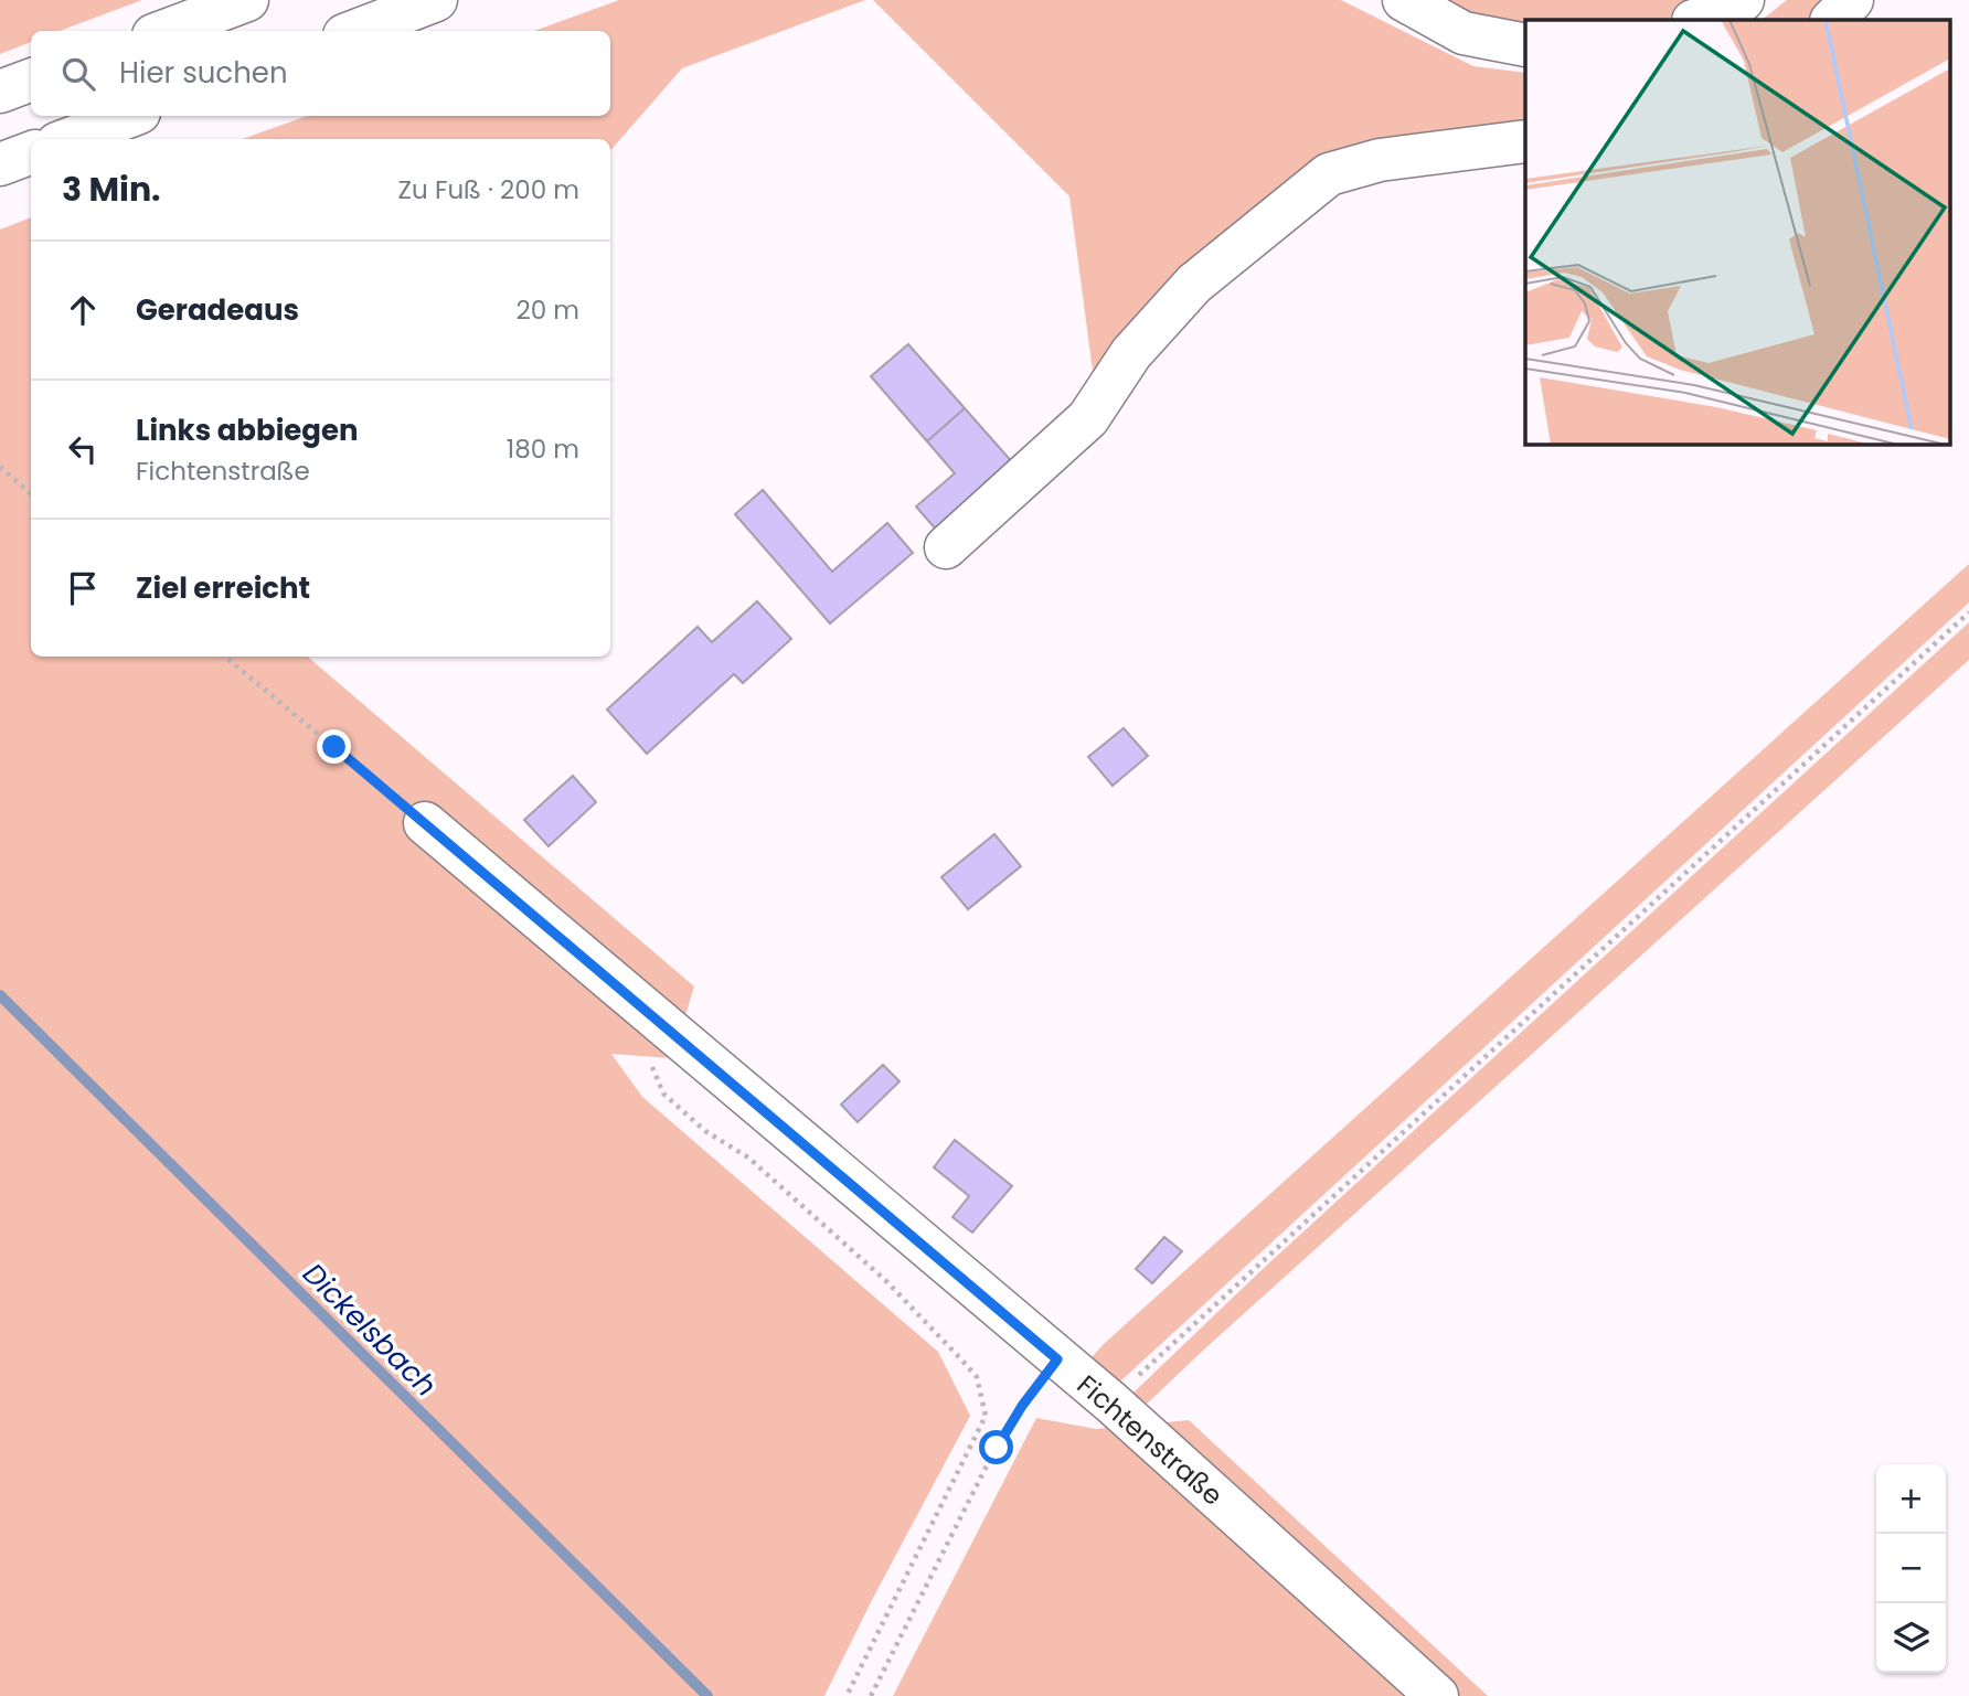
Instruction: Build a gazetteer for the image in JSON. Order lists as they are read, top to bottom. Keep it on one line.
{"streets":{"main road":["Fichtenstraße"]},"water":["Dickelsbach"],"page":{"search":"Hier suchen","heading":["3 Min.","Zu Fuß · 200 m"],"list":[["Geradeaus","20 m"],["Links abbiegen","Fichtenstraße","180 m"],"Ziel erreicht"],"map_buttons":["+","−"]}}
